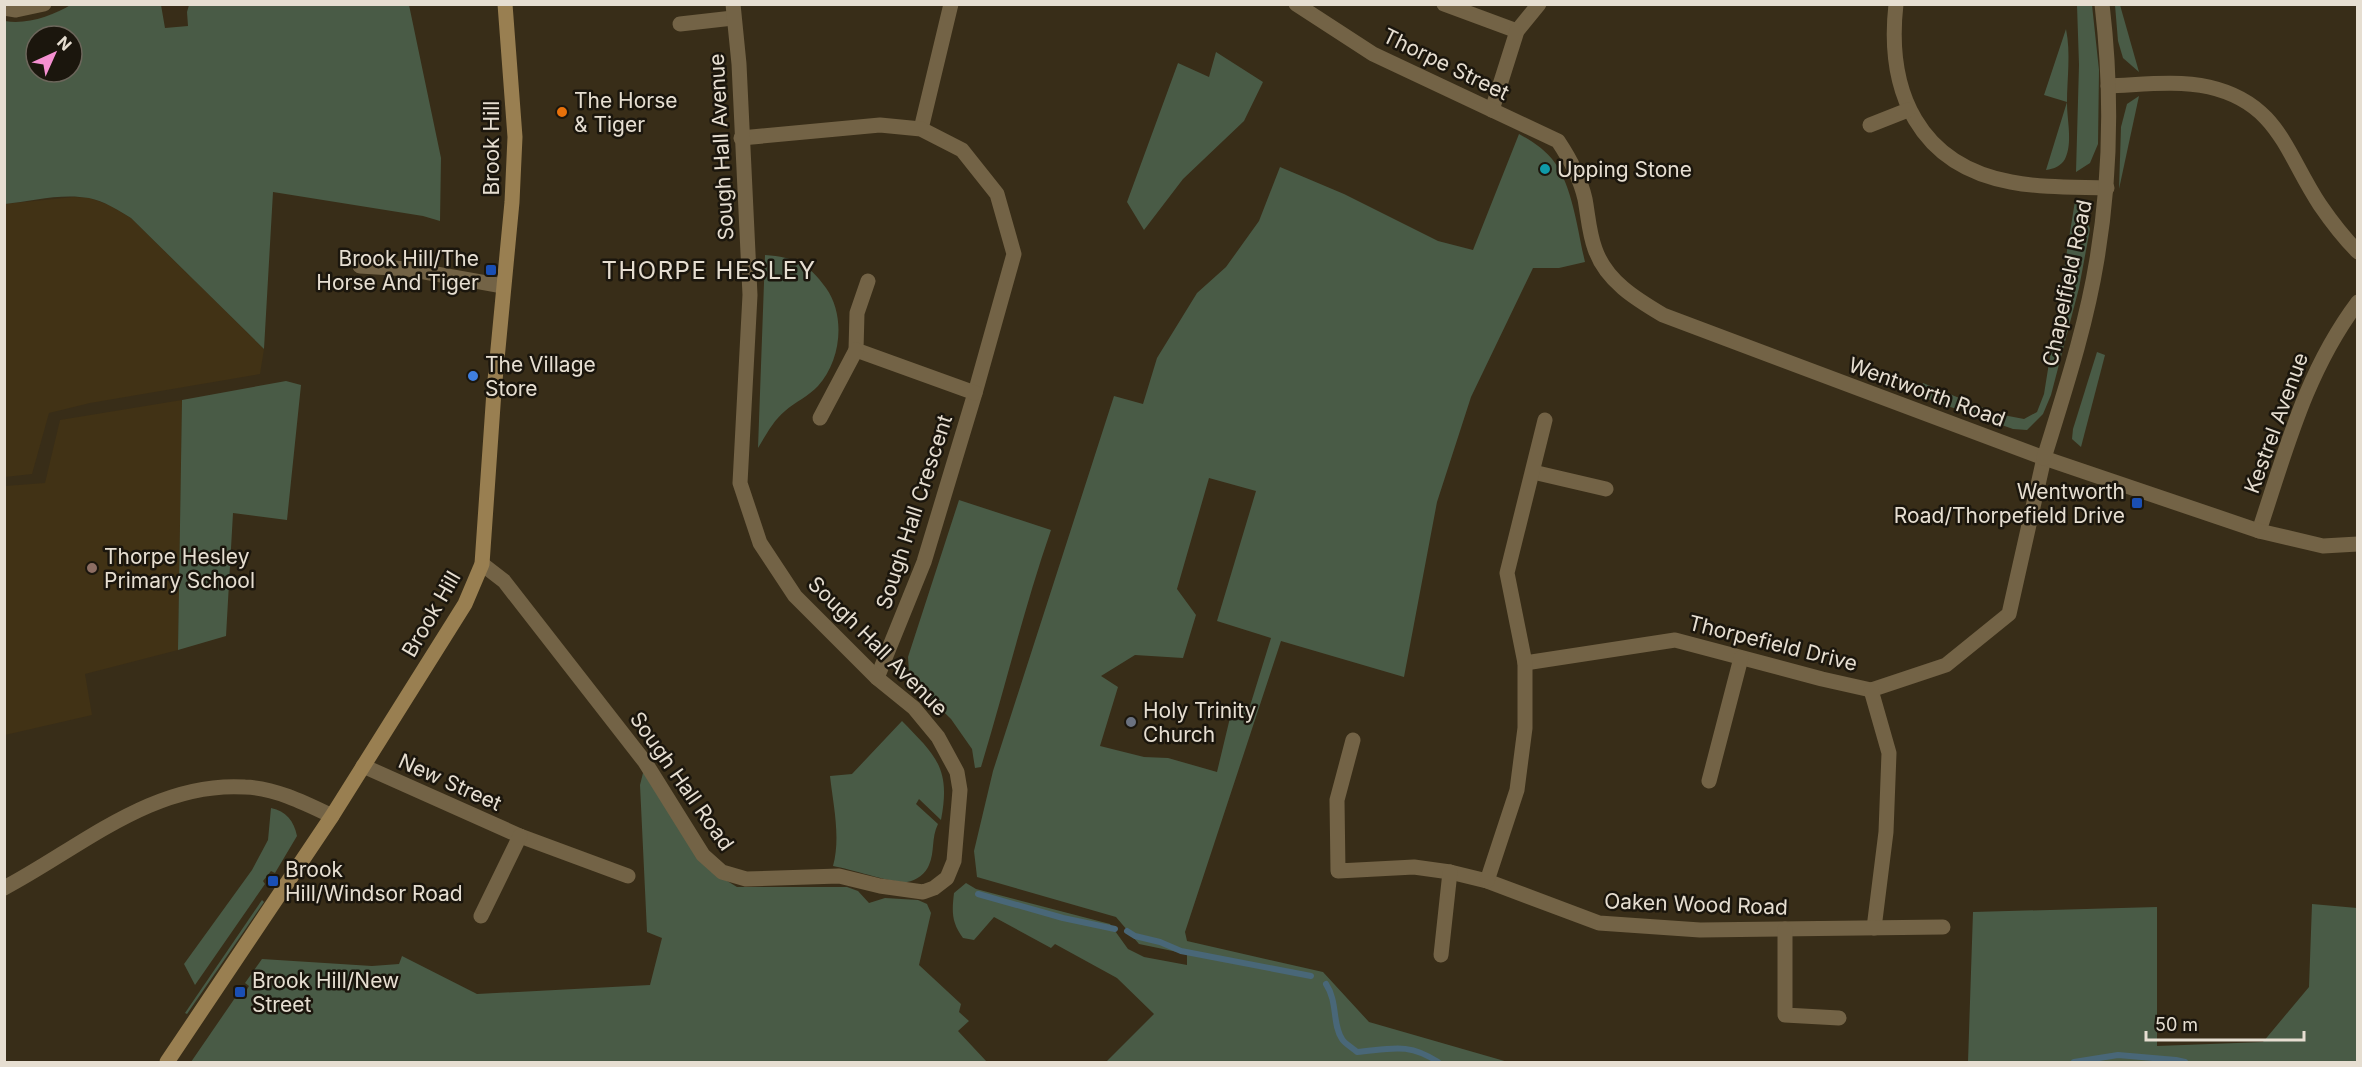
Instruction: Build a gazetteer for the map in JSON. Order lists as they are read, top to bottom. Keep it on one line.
{"streets":{"main road":["Brook Hill"],"street":["Thorpe Street","Sough Hall Avenue","Chapelfield Road","Wentworth Road","Kestrel Avenue","Sough Hall Crescent","Thorpefield Drive","Sough Hall Road","New Street","Oaken Wood Road"]},"crossings":[["Thorpe Street","Wentworth Road"],["Sough Hall Avenue","Sough Hall Crescent"],["Sough Hall Avenue","Sough Hall Road"],["Brook Hill","Sough Hall Road"],["Brook Hill","New Street"],["Chapelfield Road","Wentworth Road"],["Chapelfield Road","Thorpefield Drive"],["Wentworth Road","Kestrel Avenue"],["Wentworth Road","Thorpefield Drive"]],"districts":["THORPE HESLEY"],"places":{"other":["The Horse & Tiger","Upping Stone","The Village Store","Thorpe Hesley Primary School","Holy Trinity Church"],"transit":["Brook Hill/The Horse And Tiger","Wentworth Road/Thorpefield Drive","Brook Hill/Windsor Road","Brook Hill/New Street"]},"scale_bar":"50 m","north":"top right"}
